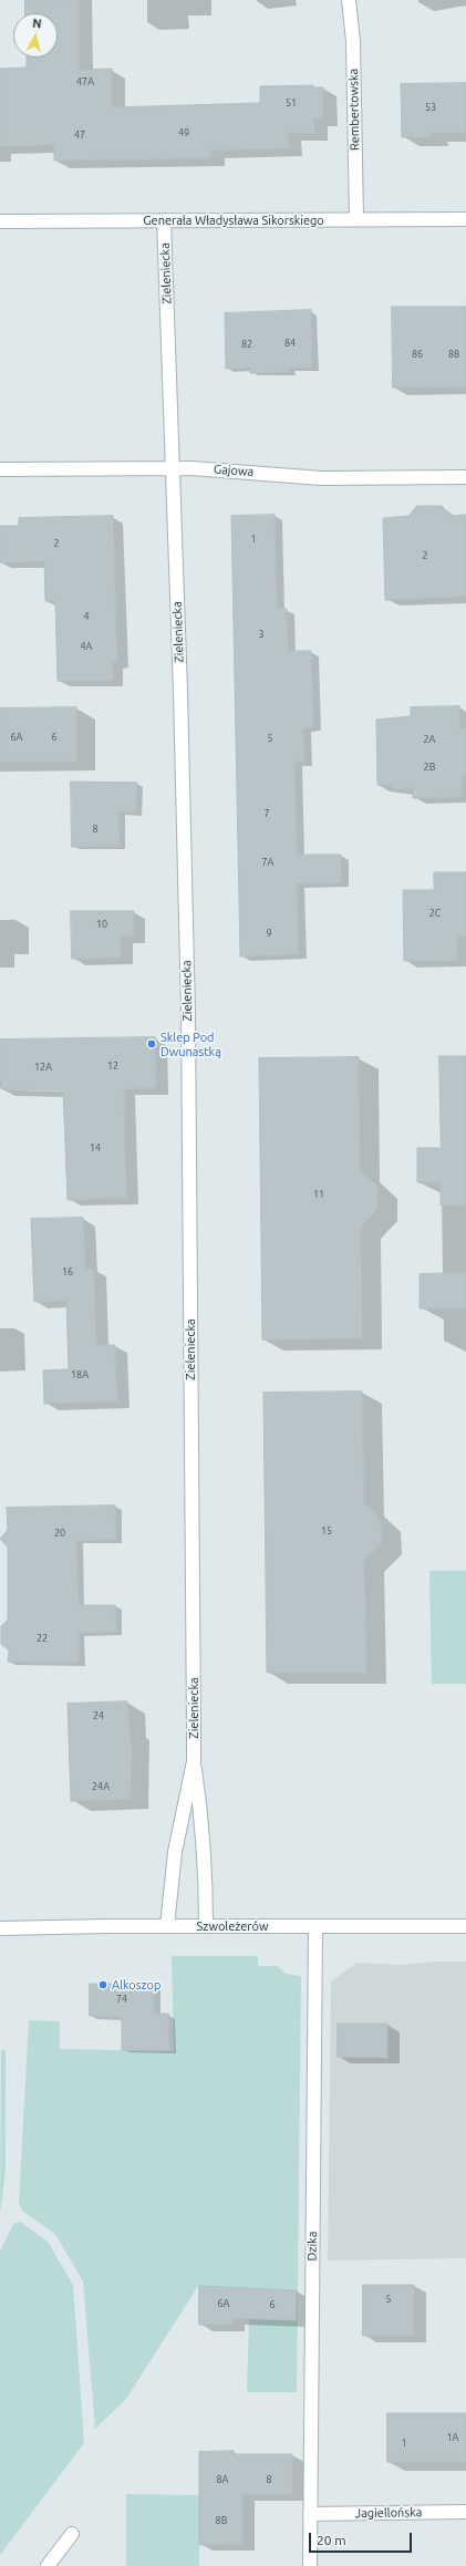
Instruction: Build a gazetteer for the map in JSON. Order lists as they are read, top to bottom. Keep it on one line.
{"streets":{"street":["Rembertowska","Generała Władysława Sikorskiego","Zieleniecka","Gajowa","Szwoleżerów","Dzika","Jagiellońska"]},"crossings":[["Rembertowska","Generała Władysława Sikorskiego"],["Generała Władysława Sikorskiego","Zieleniecka"],["Zieleniecka","Gajowa"],["Zieleniecka","Szwoleżerów"],["Szwoleżerów","Dzika"],["Dzika","Jagiellońska"]],"places":["Sklep Pod Dwunastką","Alkoszop"],"house_numbers":["47A","51","53","49","47","84","82","86","88","1","2","2","4","3","4A","6A","6","5","2A","2B","7","8","7A","2C","10","9","12","12A","14","11","16","18A","15","20","22","24","24A","74","5","6A","6","1A","1","8A","8","8B"],"scale_bar":"20 m","north":"top"}
